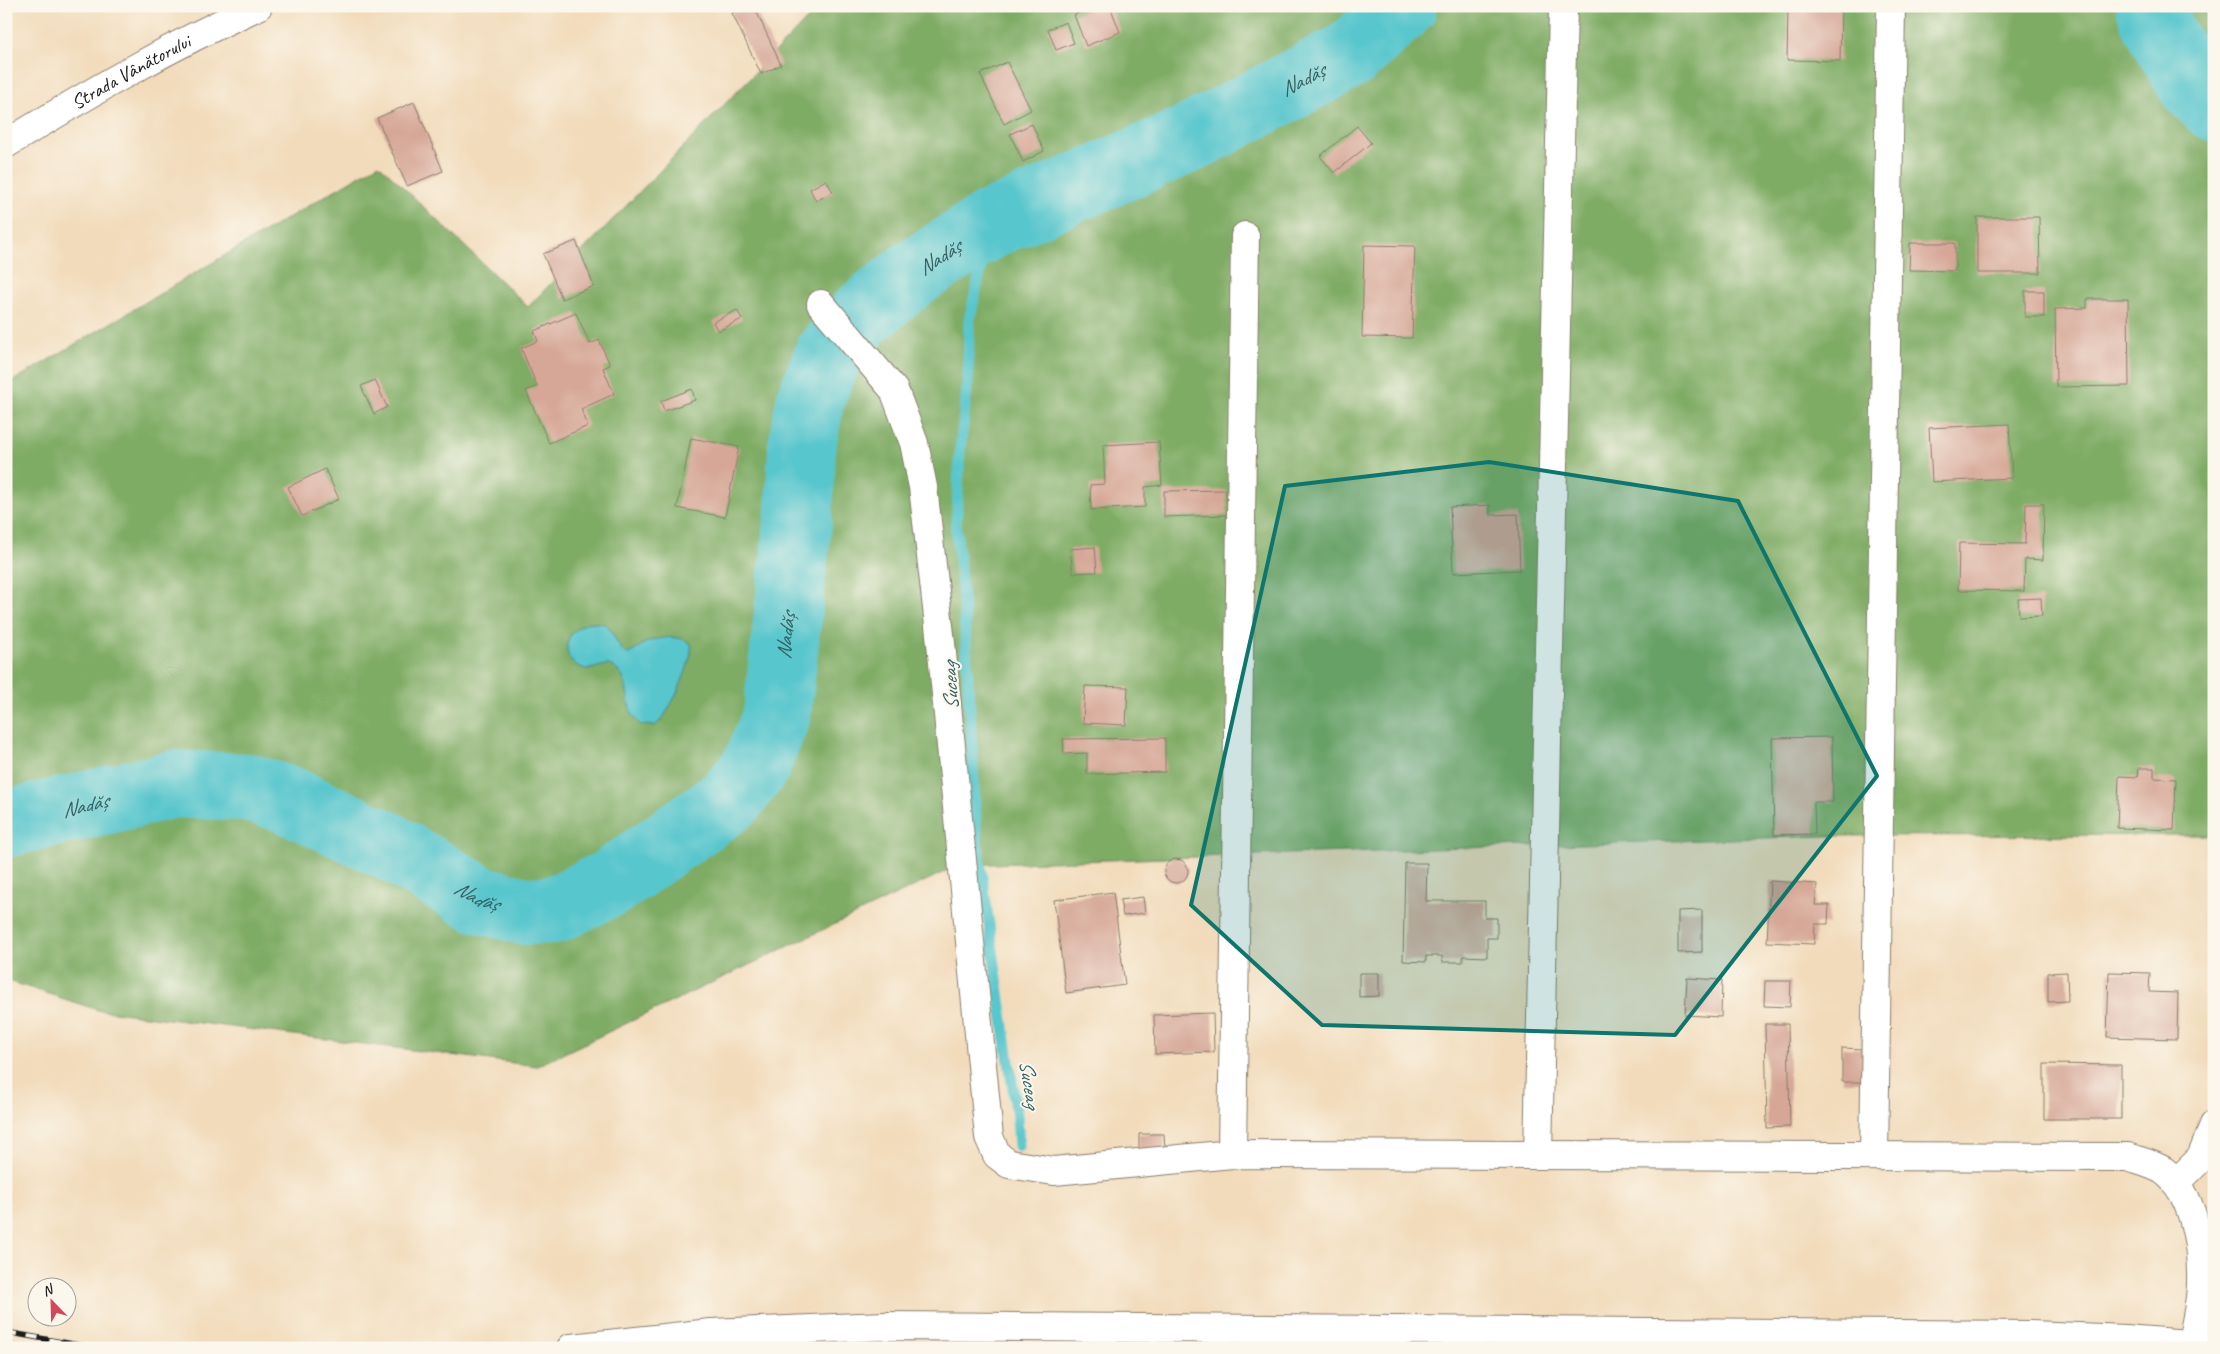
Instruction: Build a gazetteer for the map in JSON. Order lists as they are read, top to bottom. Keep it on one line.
{"streets":{"street":["Strada Vânătorului"]},"water":["Nadăș","Suceag"],"north":"top left"}
